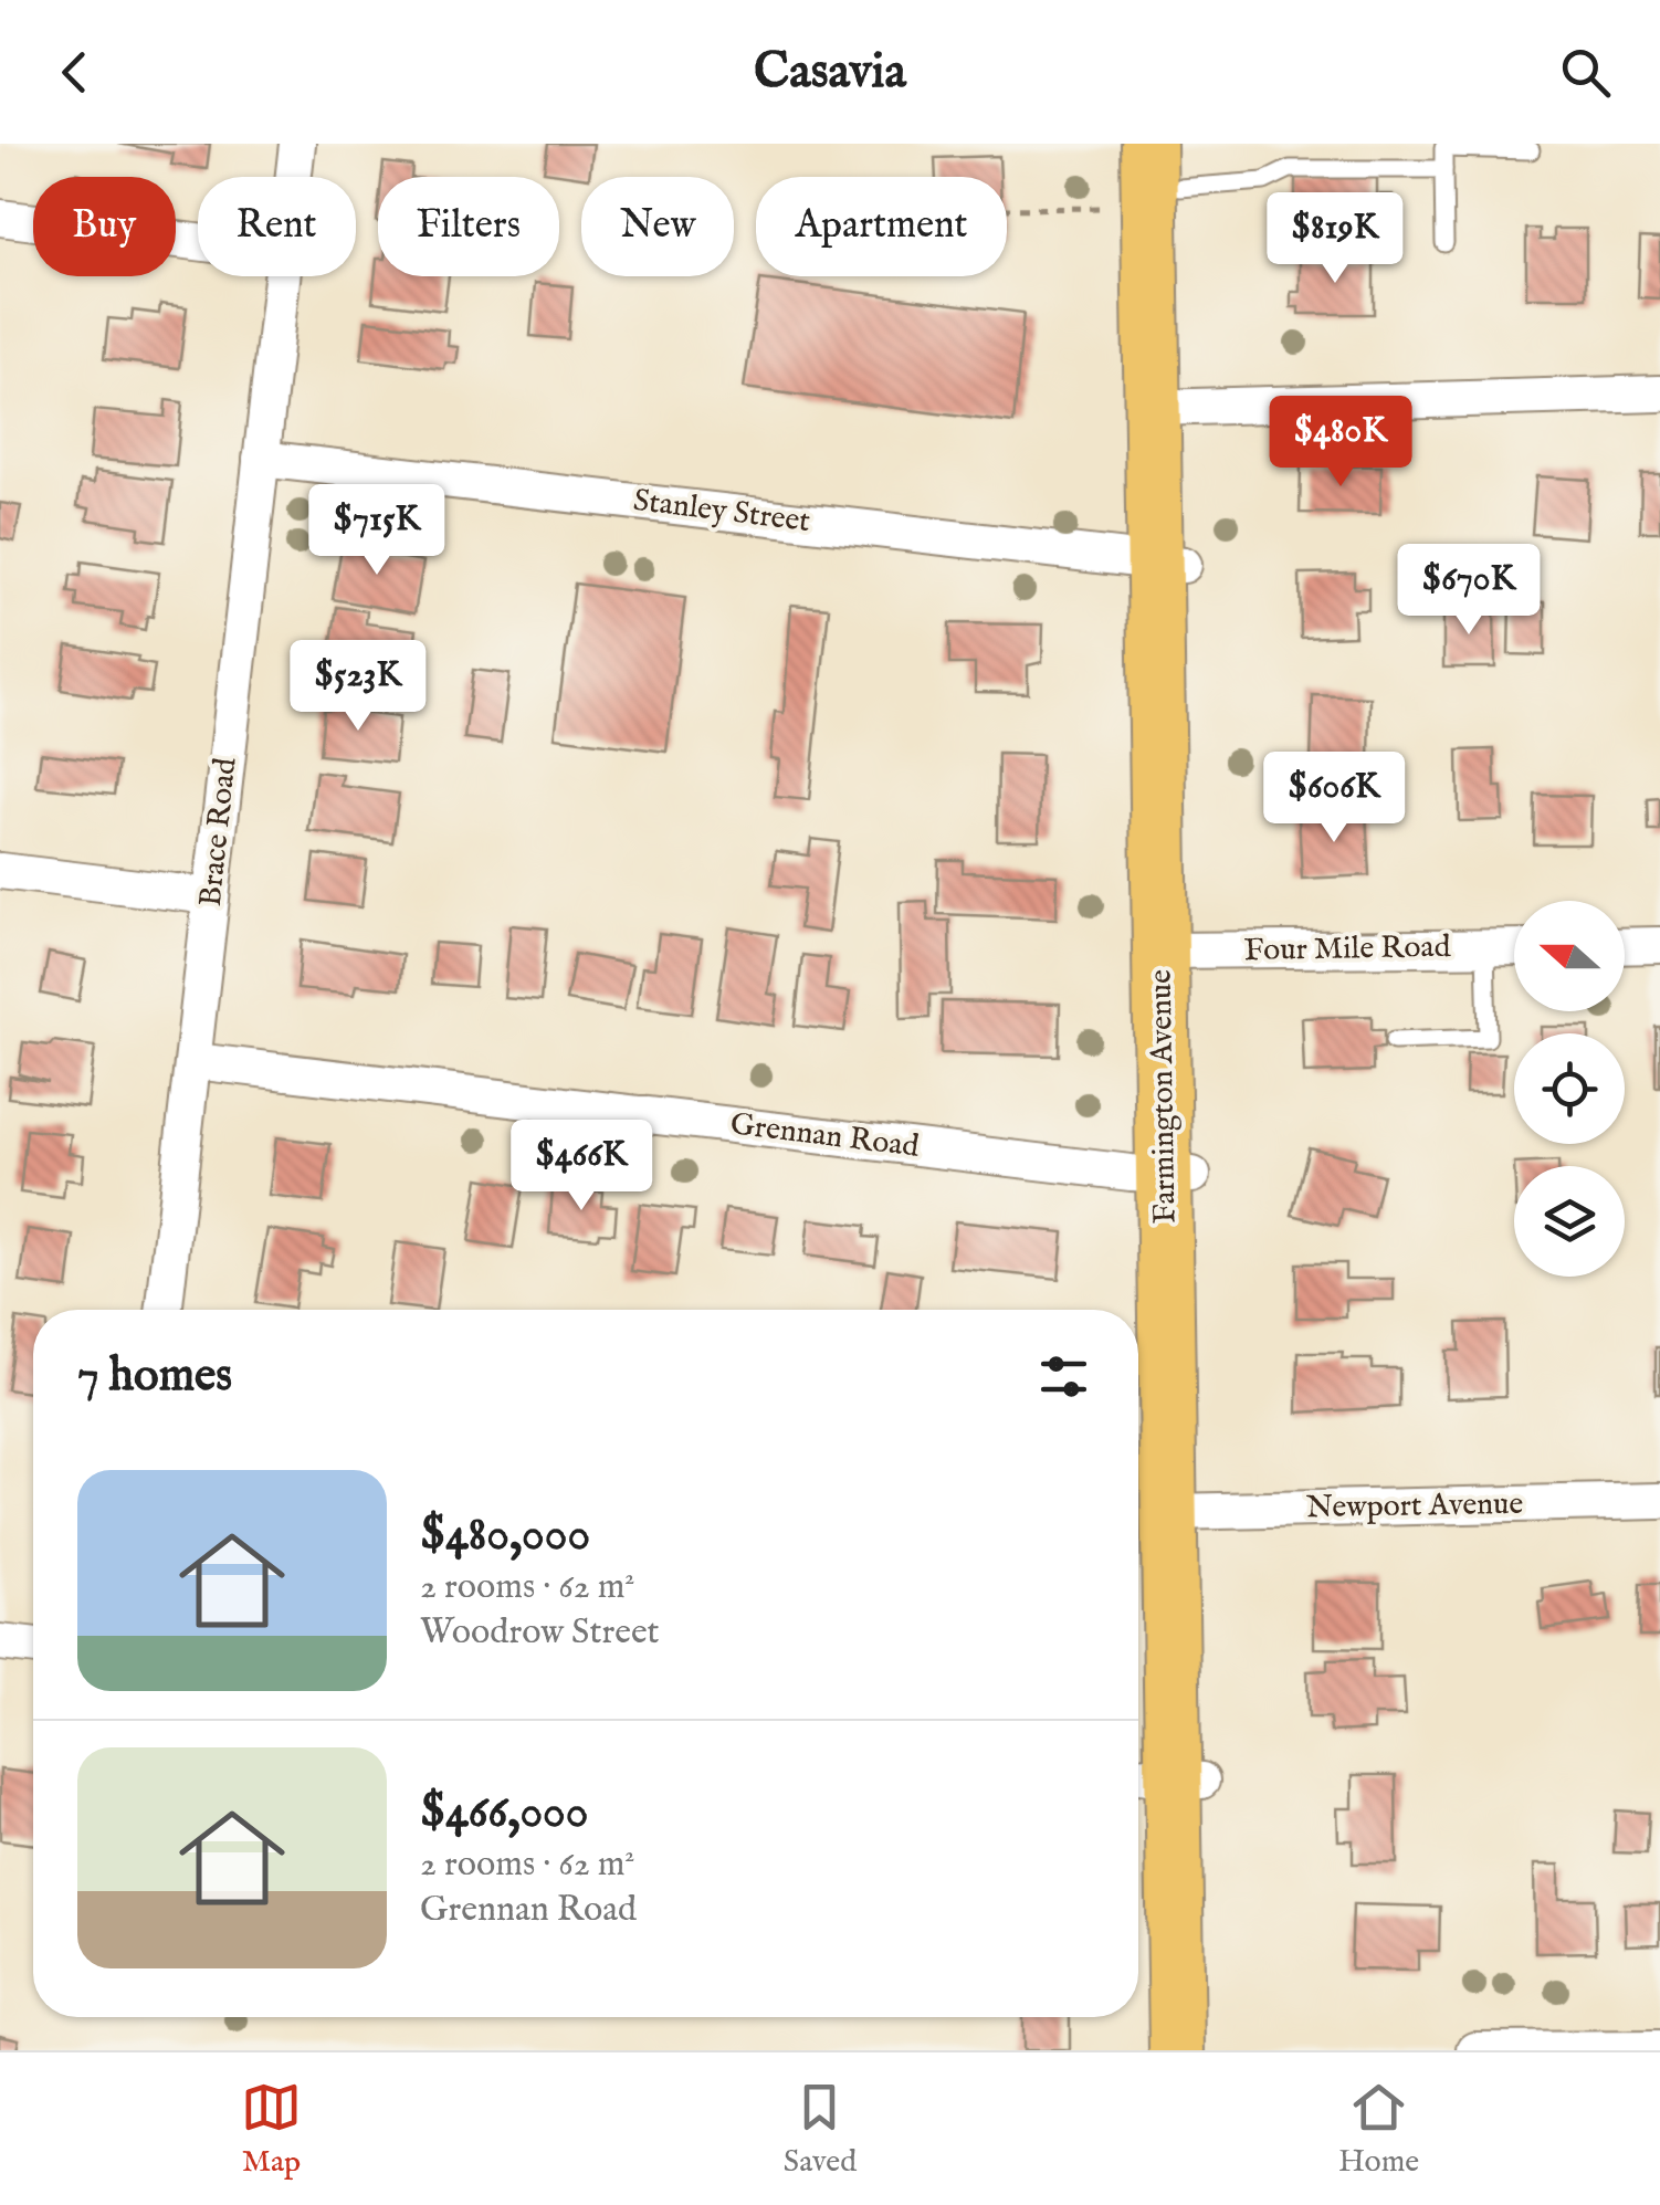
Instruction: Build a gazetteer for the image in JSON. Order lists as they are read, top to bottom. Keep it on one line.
{"streets":{"main road":["Farmington Avenue"],"street":["Stanley Street","Brace Road","Four Mile Road","Grennan Road","Newport Avenue"]},"crossings":[["Stanley Street","Brace Road"],["Stanley Street","Farmington Avenue"],["Brace Road","Grennan Road"],["Four Mile Road","Farmington Avenue"],["Farmington Avenue","Grennan Road"],["Farmington Avenue","Newport Avenue"]],"north":"left","page":{"header":"Casavia","chip":["Buy","Rent","Filters","New","Apartment"],"price":["$819K","$480K","$715K","$670K","$523K","$606K","$466K"],"heading":"7 homes","list":[{"name":"$480,000","note":"2 rooms · 62 m² · Woodrow Street"},{"name":"$466,000","note":"2 rooms · 62 m² · Grennan Road"}],"tabs":["Map","Saved","Home"]}}
